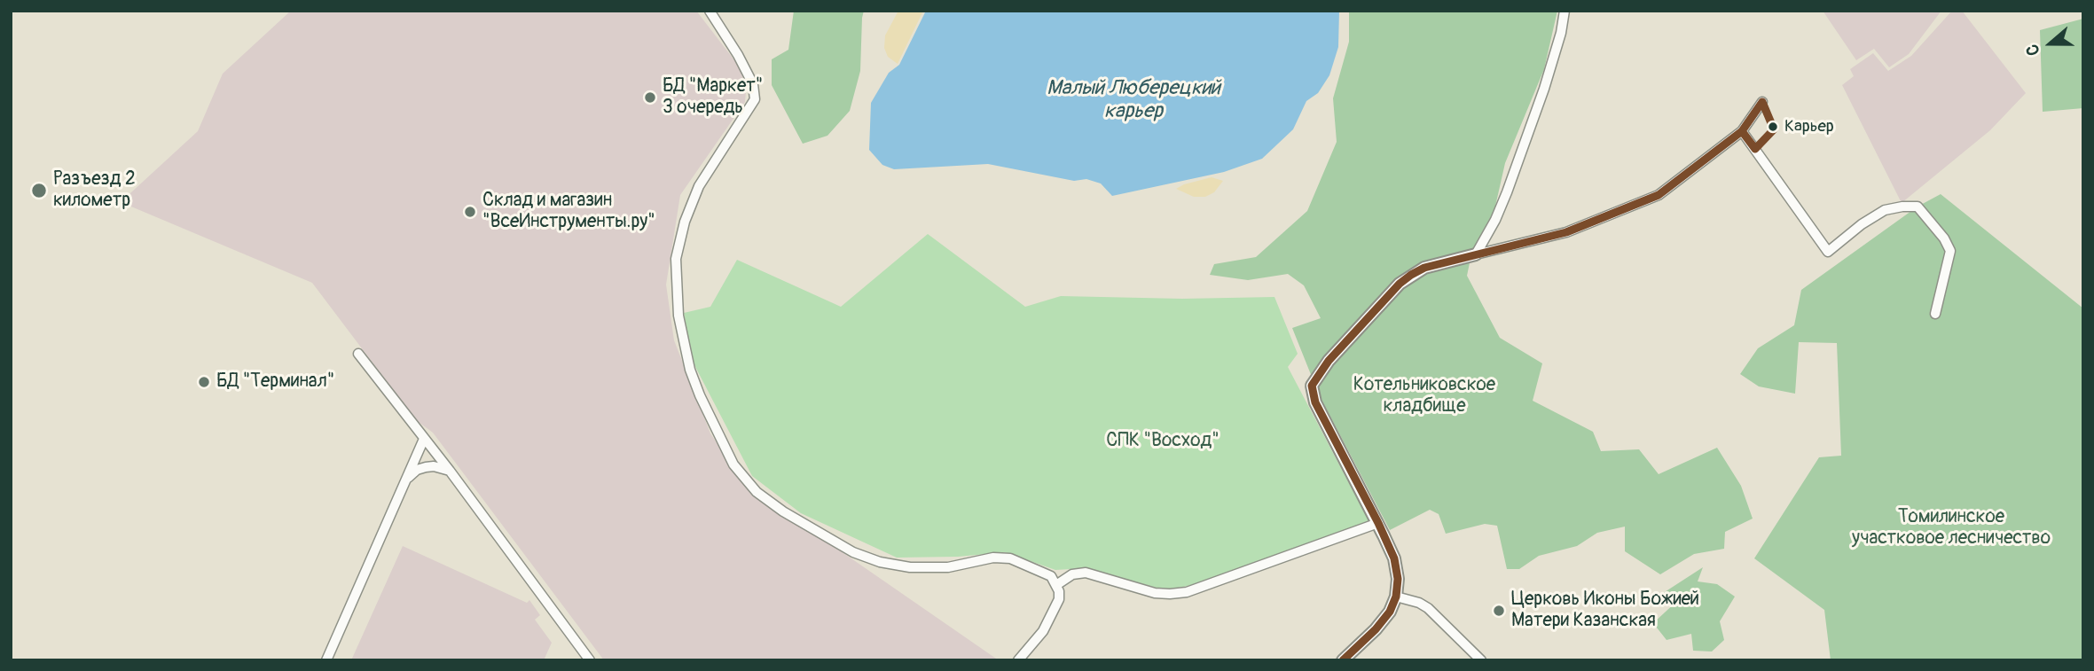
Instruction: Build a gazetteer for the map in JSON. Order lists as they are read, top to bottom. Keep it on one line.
{"water":["Малый Люберецкий карьер"],"parks":["Котельниковское кладбище","СПК \"Восход\"","Томилинское участковое лесничество"],"places":["БД \"Маркет\" 3 очередь","Карьер","Разъезд 2 километр","Склад и магазин \"ВсеИнструменты.ру\"","БД \"Терминал\"","Церковь Иконы Божией Матери Казанская"],"north":"left"}
